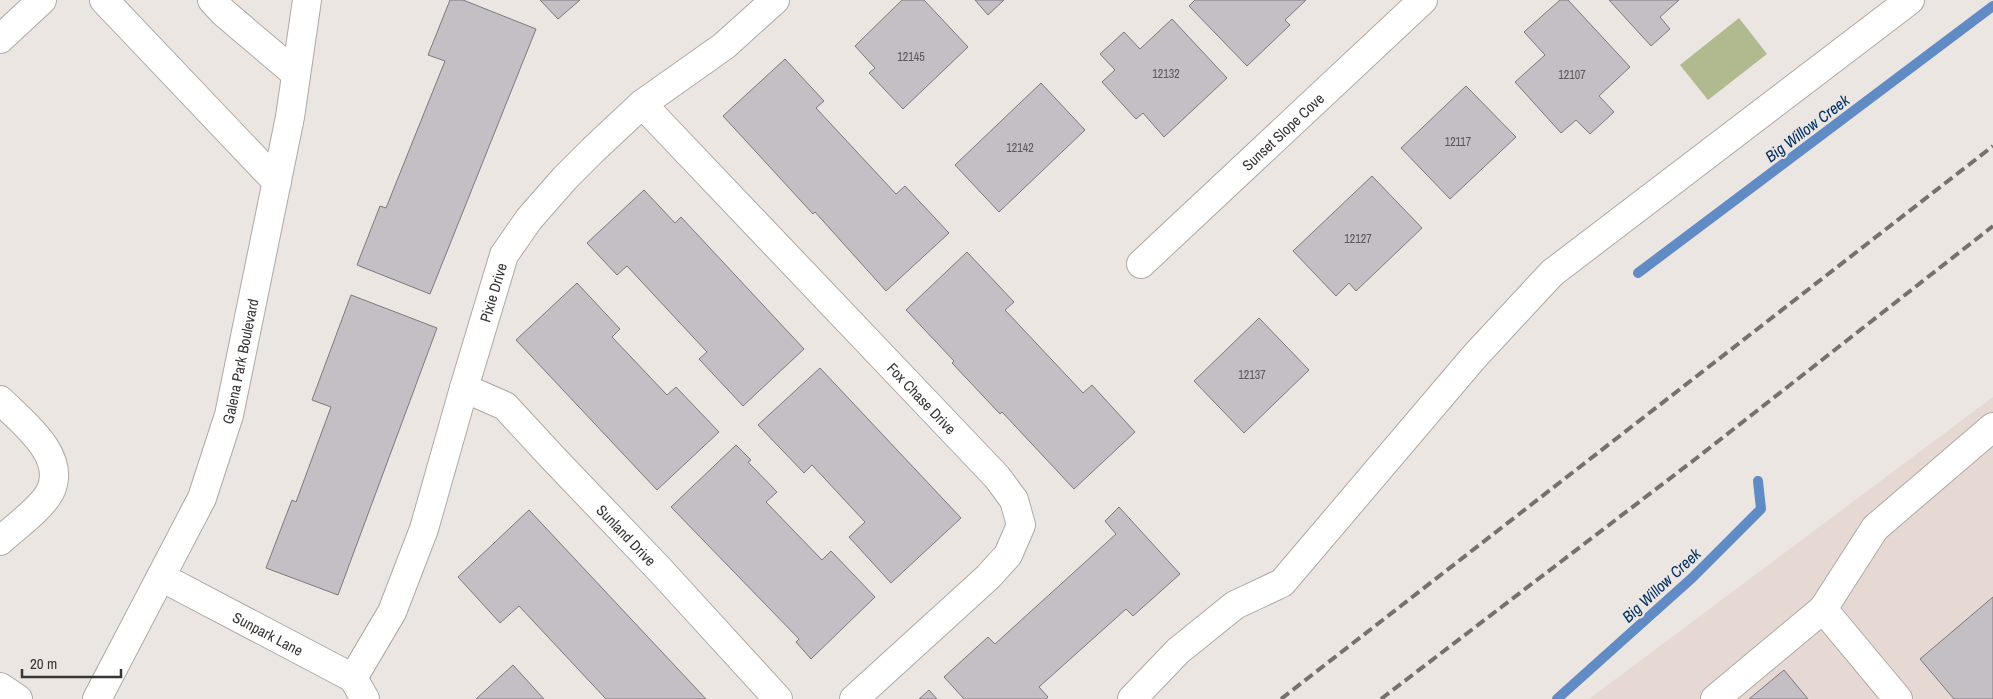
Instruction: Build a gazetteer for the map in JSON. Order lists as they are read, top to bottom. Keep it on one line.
{"streets":{"street":["Sunset Slope Cove","Pixie Drive","Galena Park Boulevard","Fox Chase Drive","Sunland Drive","Sunpark Lane"]},"crossings":[["Pixie Drive","Fox Chase Drive"],["Pixie Drive","Sunland Drive"],["Pixie Drive","Sunpark Lane"],["Galena Park Boulevard","Sunpark Lane"]],"water":["Big Willow Creek"],"house_numbers":["12145","12132","12107","12117","12142","12127","12137"],"scale_bar":"20 m"}
